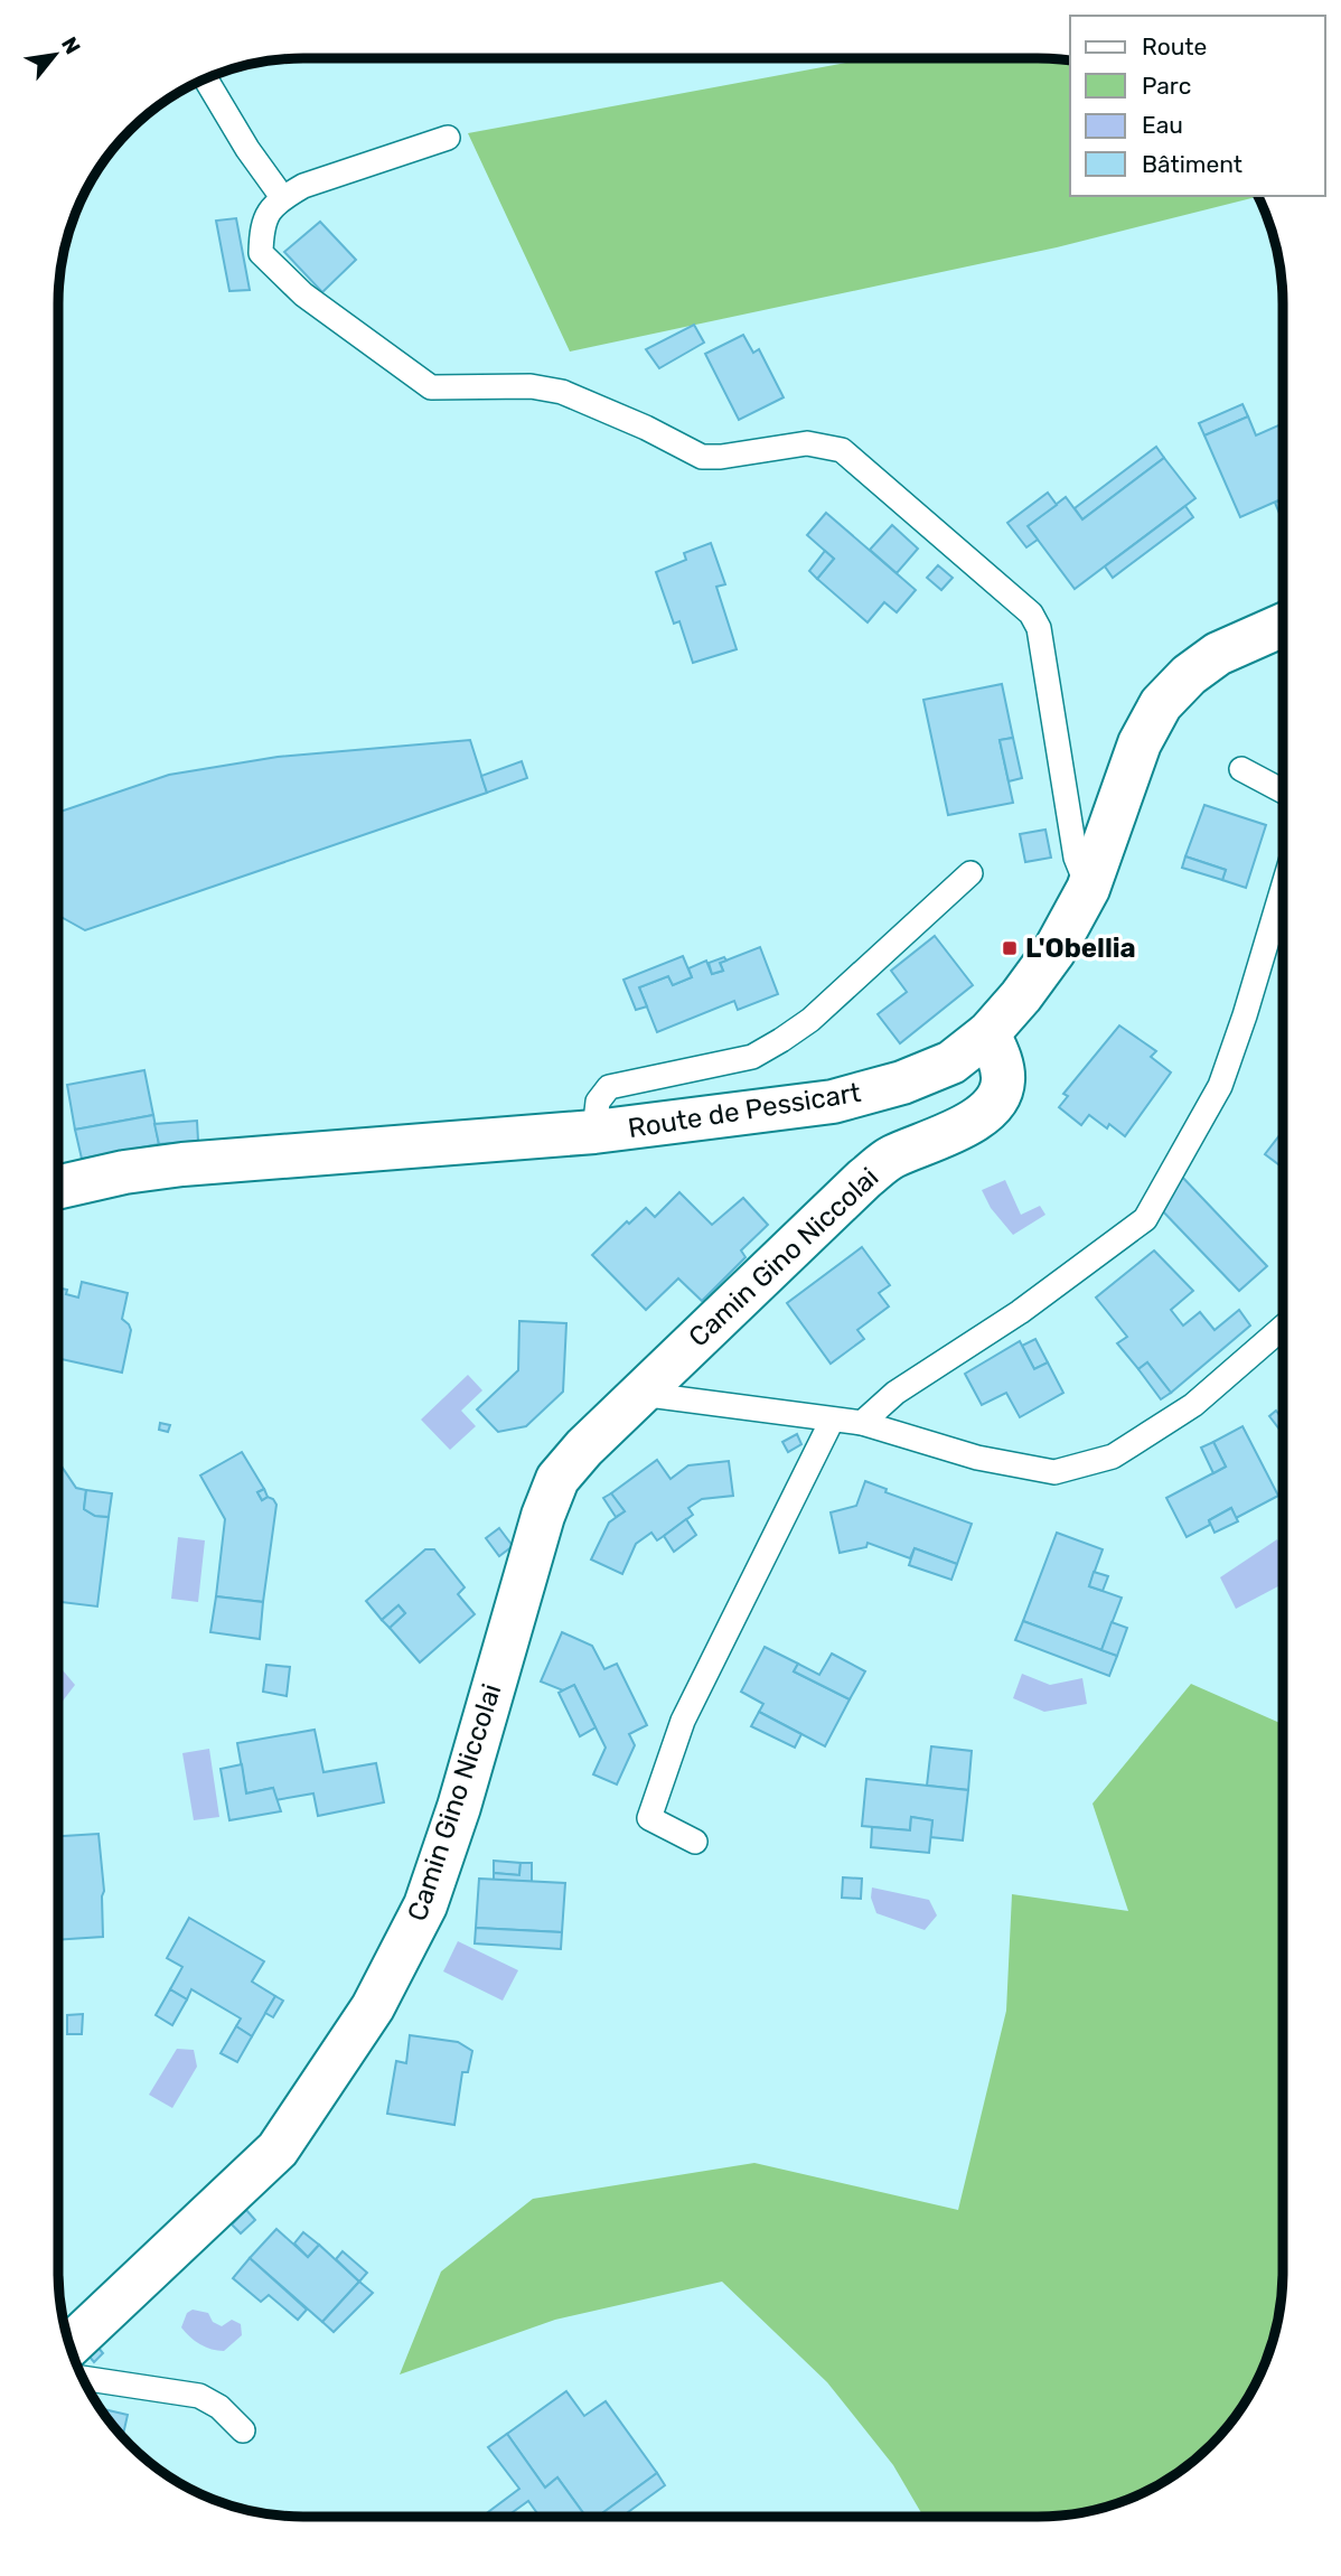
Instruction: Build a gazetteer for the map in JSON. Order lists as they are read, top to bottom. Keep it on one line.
{"streets":{"street":["Route de Pessicart","Camin Gino Niccolai"]},"crossings":[["Route de Pessicart","Camin Gino Niccolai"]],"places":{"transit":["L'Obellia"]},"legend":["Route","Parc","Eau","Bâtiment"],"north":"top right"}
